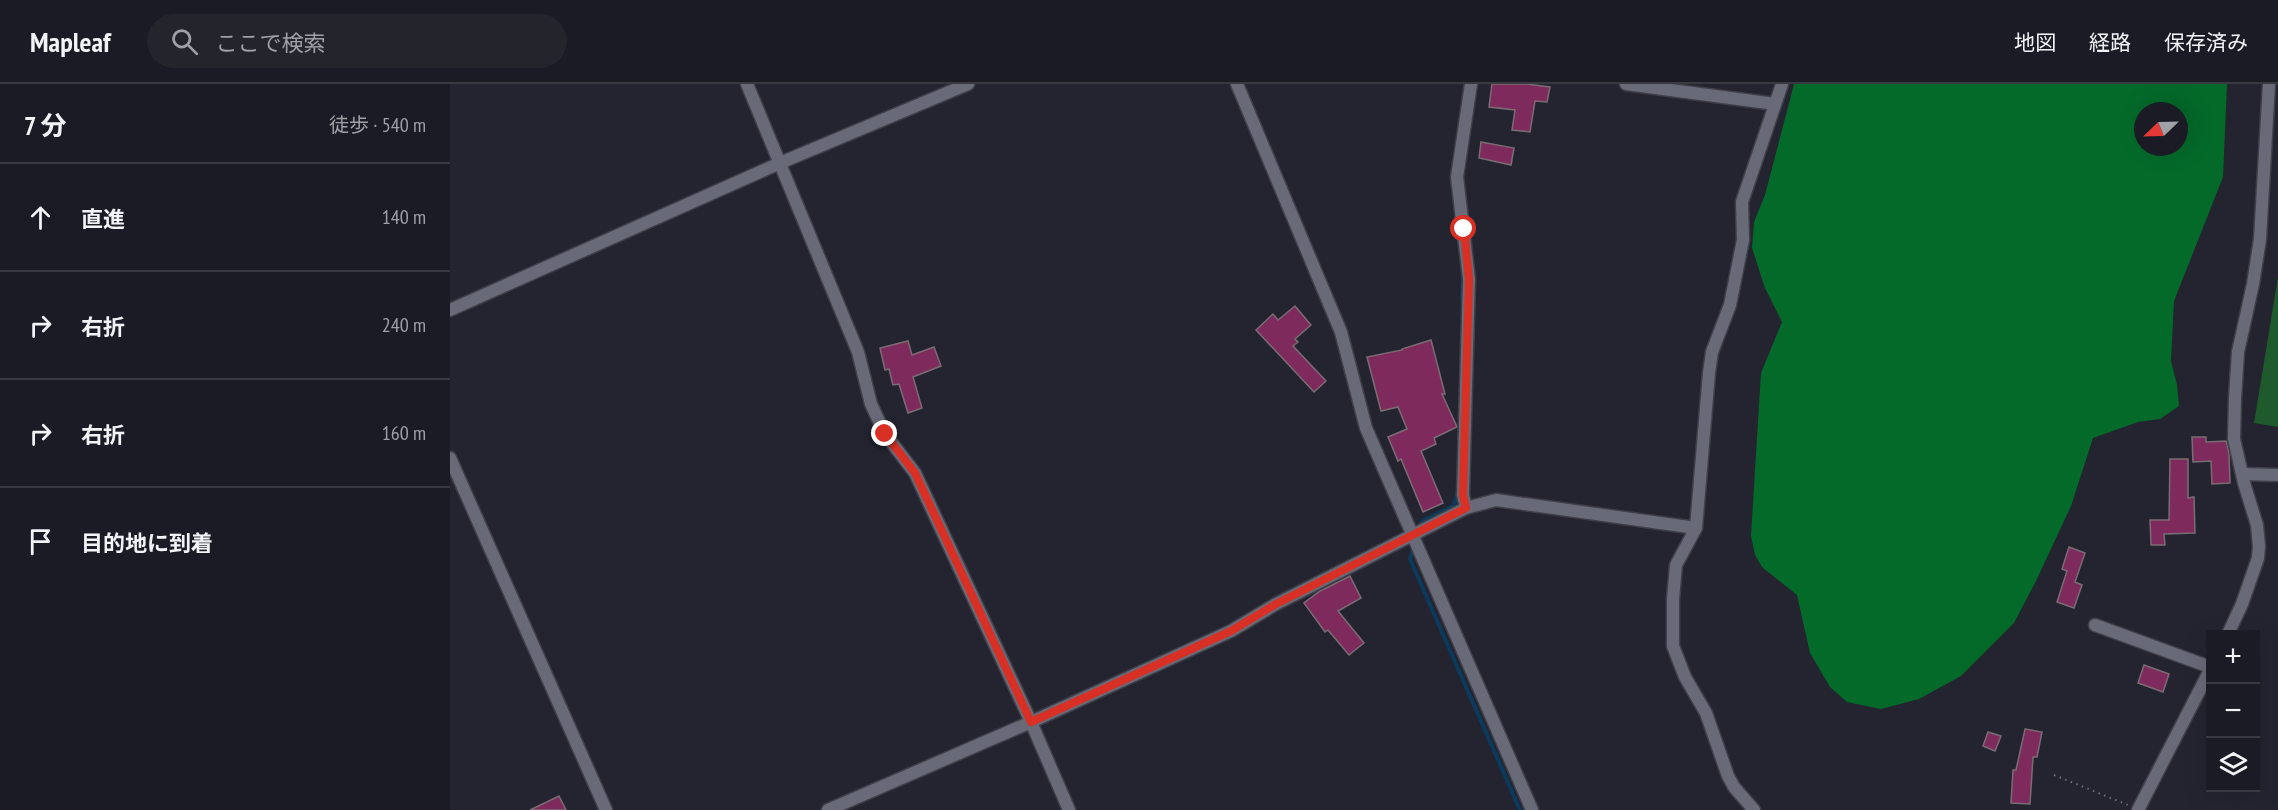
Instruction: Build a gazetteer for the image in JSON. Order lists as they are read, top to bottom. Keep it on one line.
{"north":"bottom left","page":{"header":"Mapleaf","search":"ここで検索","nav":["地図","経路","保存済み"],"heading":["7 分","徒歩 · 540 m"],"list":[["直進","140 m"],["右折","240 m"],["右折","160 m"],"目的地に到着"],"map_buttons":["+","−"]}}
